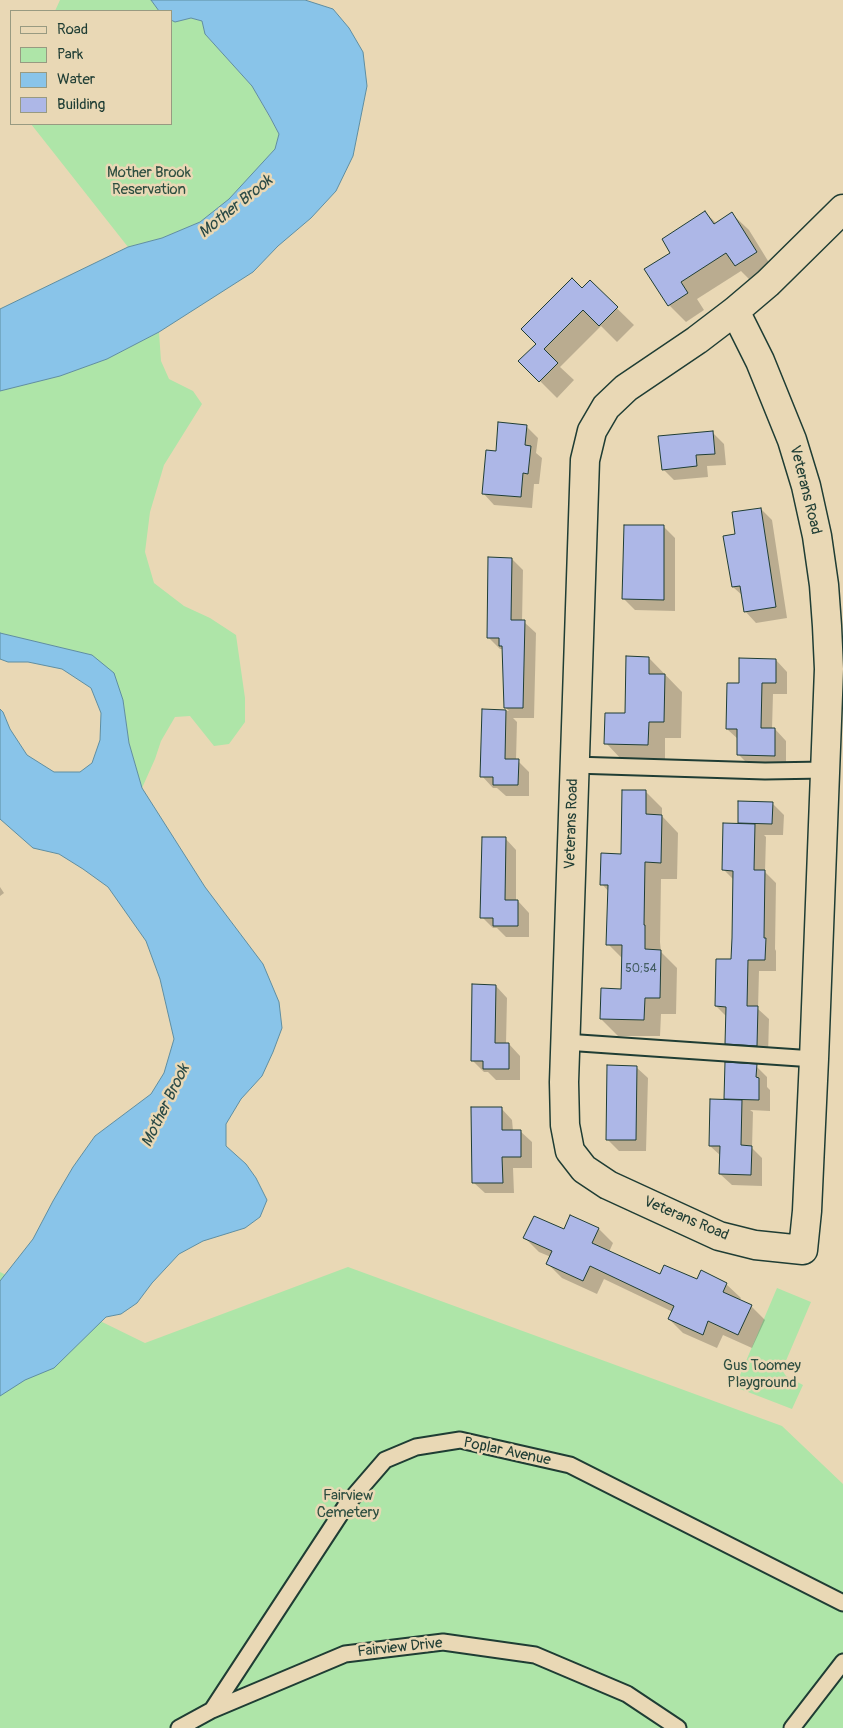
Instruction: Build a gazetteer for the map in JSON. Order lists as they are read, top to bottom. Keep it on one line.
{"streets":{"street":["Veterans Road"],"lane":["Poplar Avenue","Fairview Drive"]},"crossings":[["Poplar Avenue","Fairview Drive"]],"water":["Mother Brook"],"parks":["Mother Brook Reservation","Gus Toomey Playground","Fairview Cemetery"],"house_numbers":["50;54"],"legend":["Road","Park","Water","Building"]}
